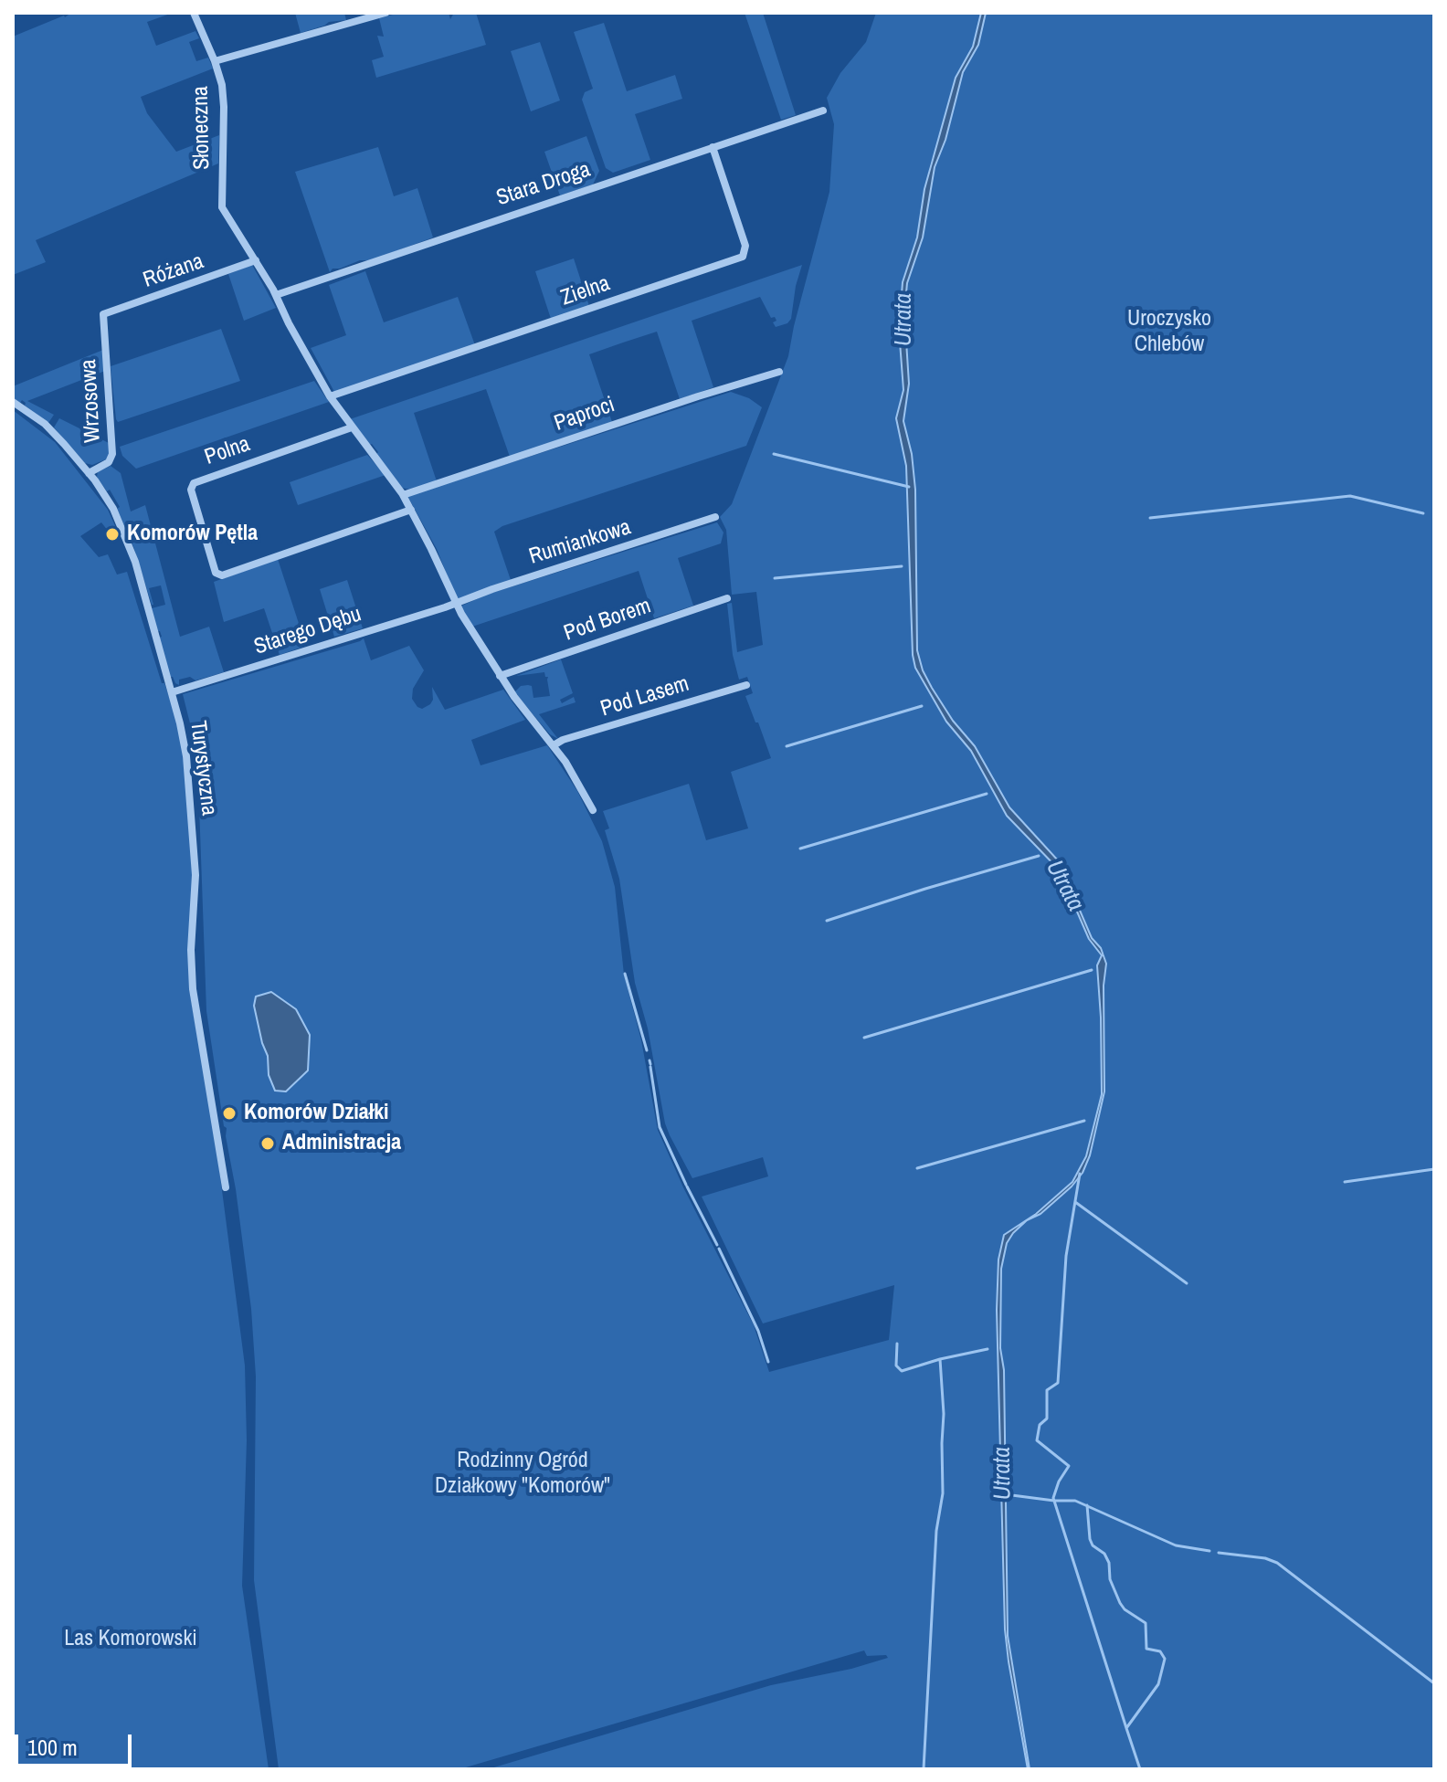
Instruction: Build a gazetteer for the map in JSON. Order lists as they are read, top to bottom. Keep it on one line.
{"streets":{"street":["Słoneczna","Stara Droga","Różana","Zielna","Wrzosowa","Paproci","Polna","Rumiankowa","Pod Borem","Starego Dębu","Pod Lasem","Turystyczna"]},"crossings":[["Słoneczna","Różana"],["Stara Droga","Zielna"],["Różana","Wrzosowa"],["Wrzosowa","Turystyczna"],["Rumiankowa","Starego Dębu"],["Starego Dębu","Turystyczna"]],"water":["Utrata"],"parks":["Uroczysko Chlebów","Rodzinny Ogród Działkowy \"Komorów\"","Las Komorowski"],"places":["Komorów Pętla","Komorów Działki","Administracja"],"scale_bar":"100 m"}
